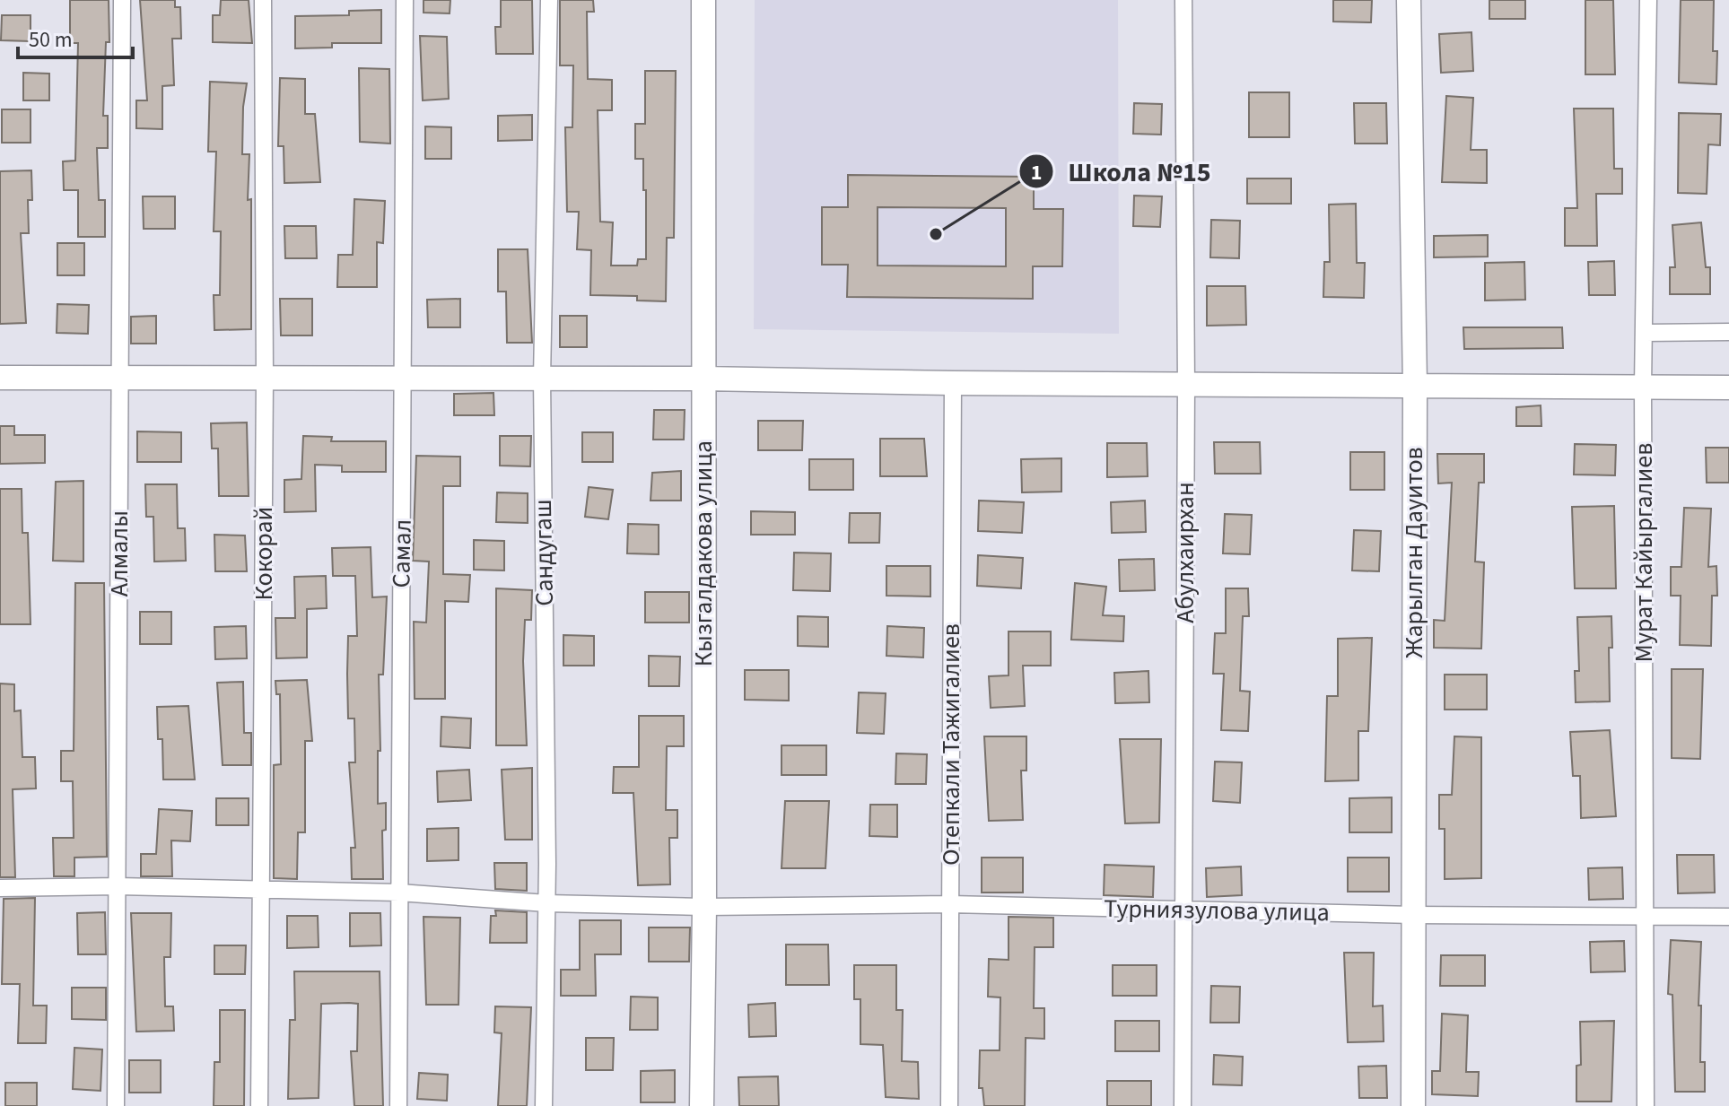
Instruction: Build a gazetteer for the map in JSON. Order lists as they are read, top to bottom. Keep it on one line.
{"streets":{"street":["Сандугаш","Абулхаирхан","Жарылган Дауитов","Мурат Кайыргалиев","Алмалы","Кокорай","Самал","Кызгалдакова улица","Отепкали Тажигалиев","Турниязулова улица"]},"crossings":[["Сандугаш","Турниязулова улица"],["Абулхаирхан","Турниязулова улица"],["Жарылган Дауитов","Турниязулова улица"],["Мурат Кайыргалиев","Турниязулова улица"],["Алмалы","Турниязулова улица"],["Кокорай","Турниязулова улица"],["Самал","Турниязулова улица"],["Кызгалдакова улица","Турниязулова улица"],["Отепкали Тажигалиев","Турниязулова улица"]],"places":["Школа №15"],"scale_bar":"50 m"}
